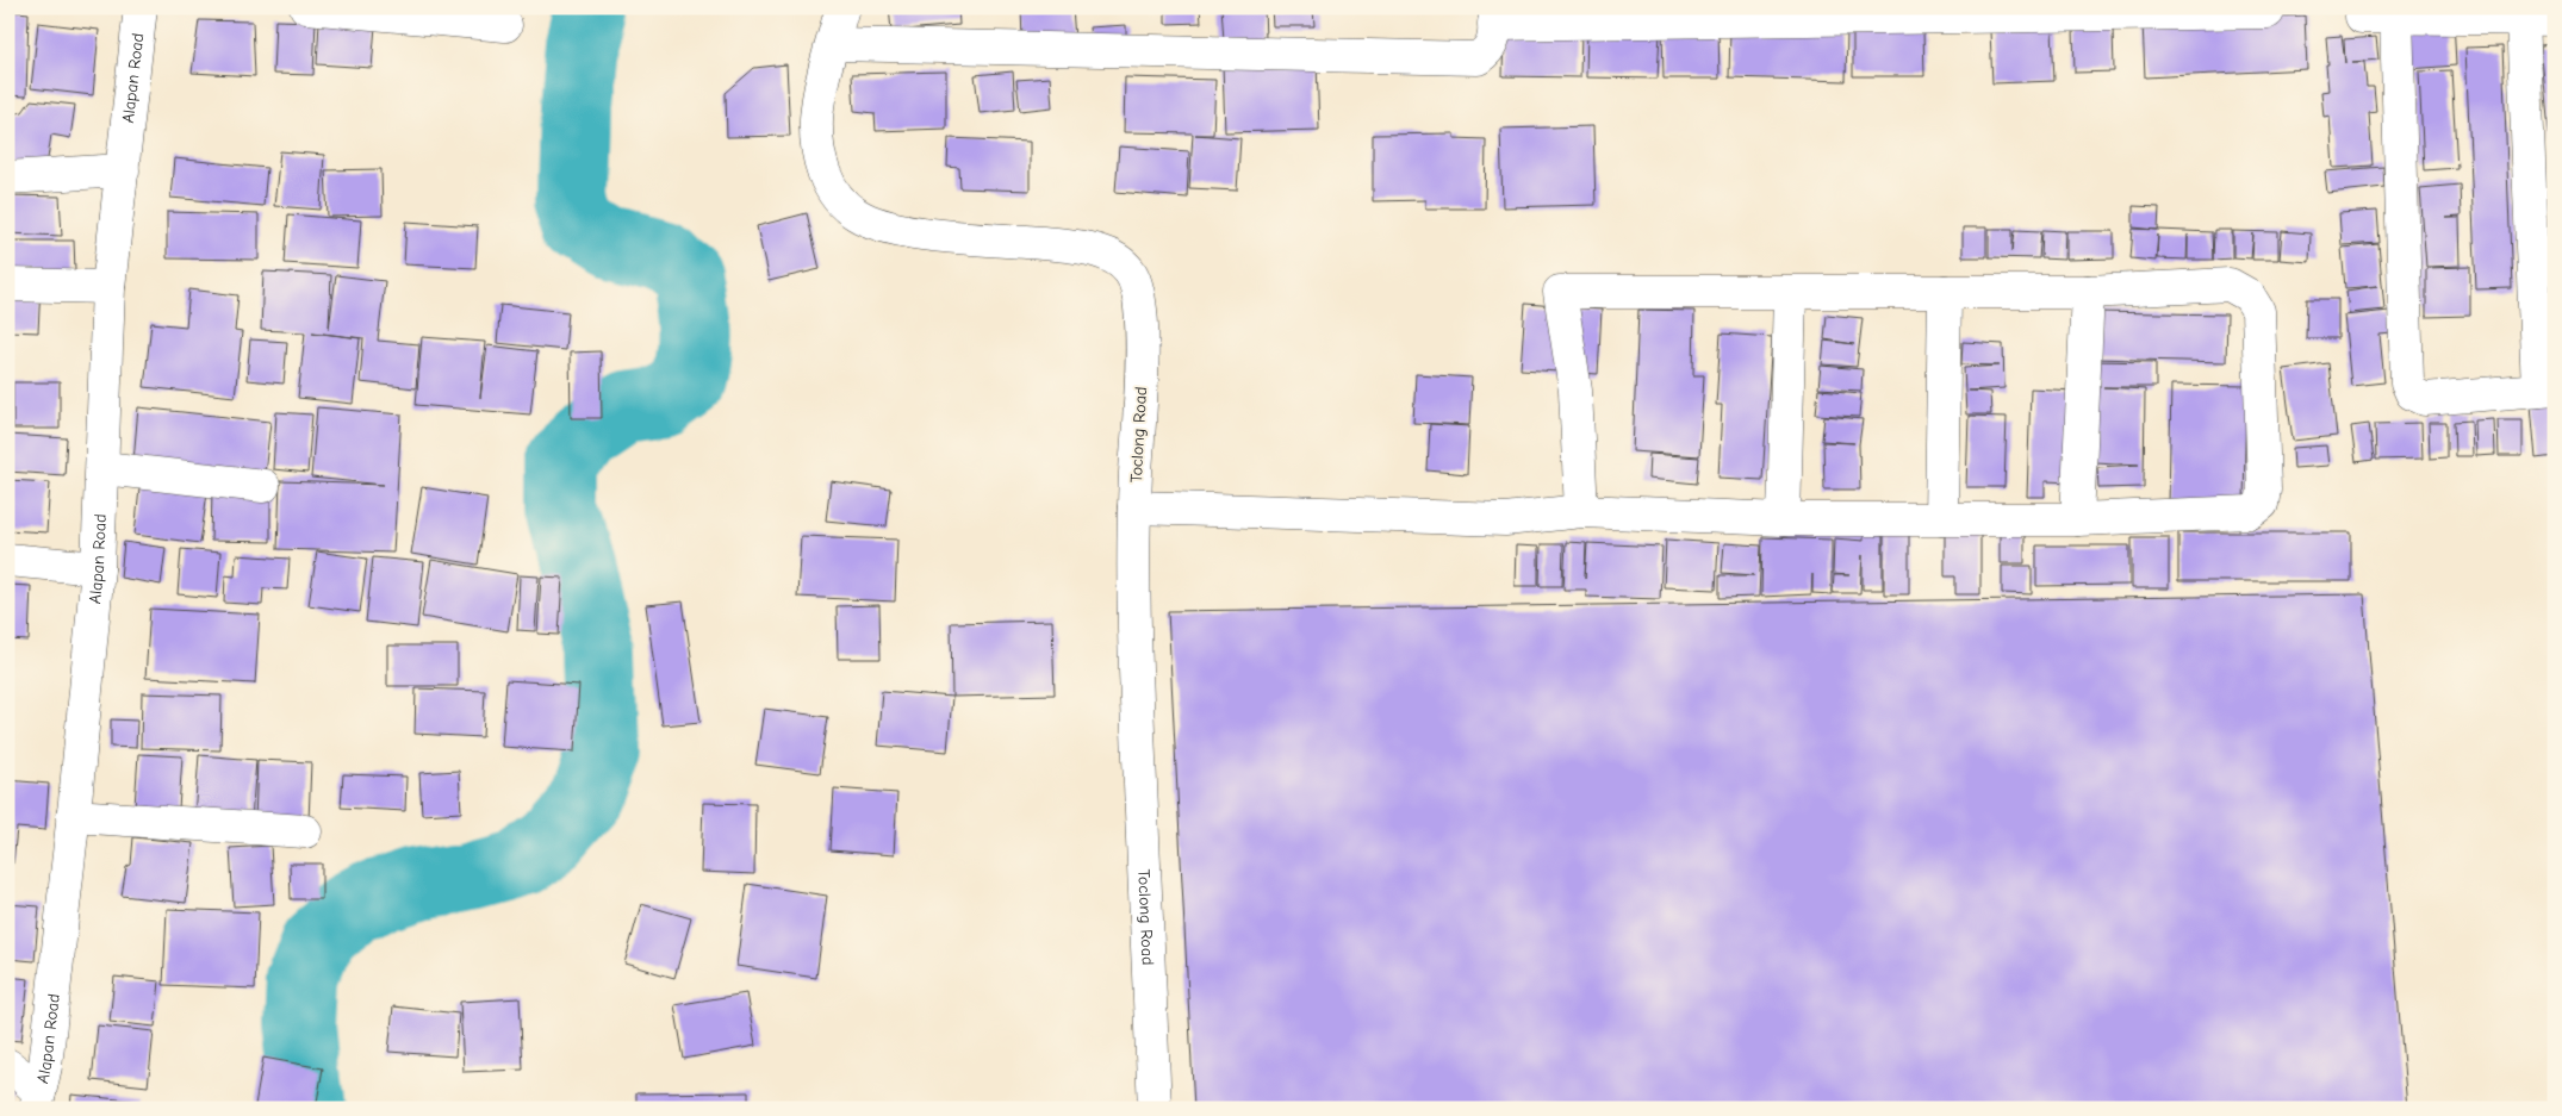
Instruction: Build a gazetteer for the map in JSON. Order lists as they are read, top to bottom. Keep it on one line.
{"streets":{"street":["Alapan Road","Toclong Road"]}}
